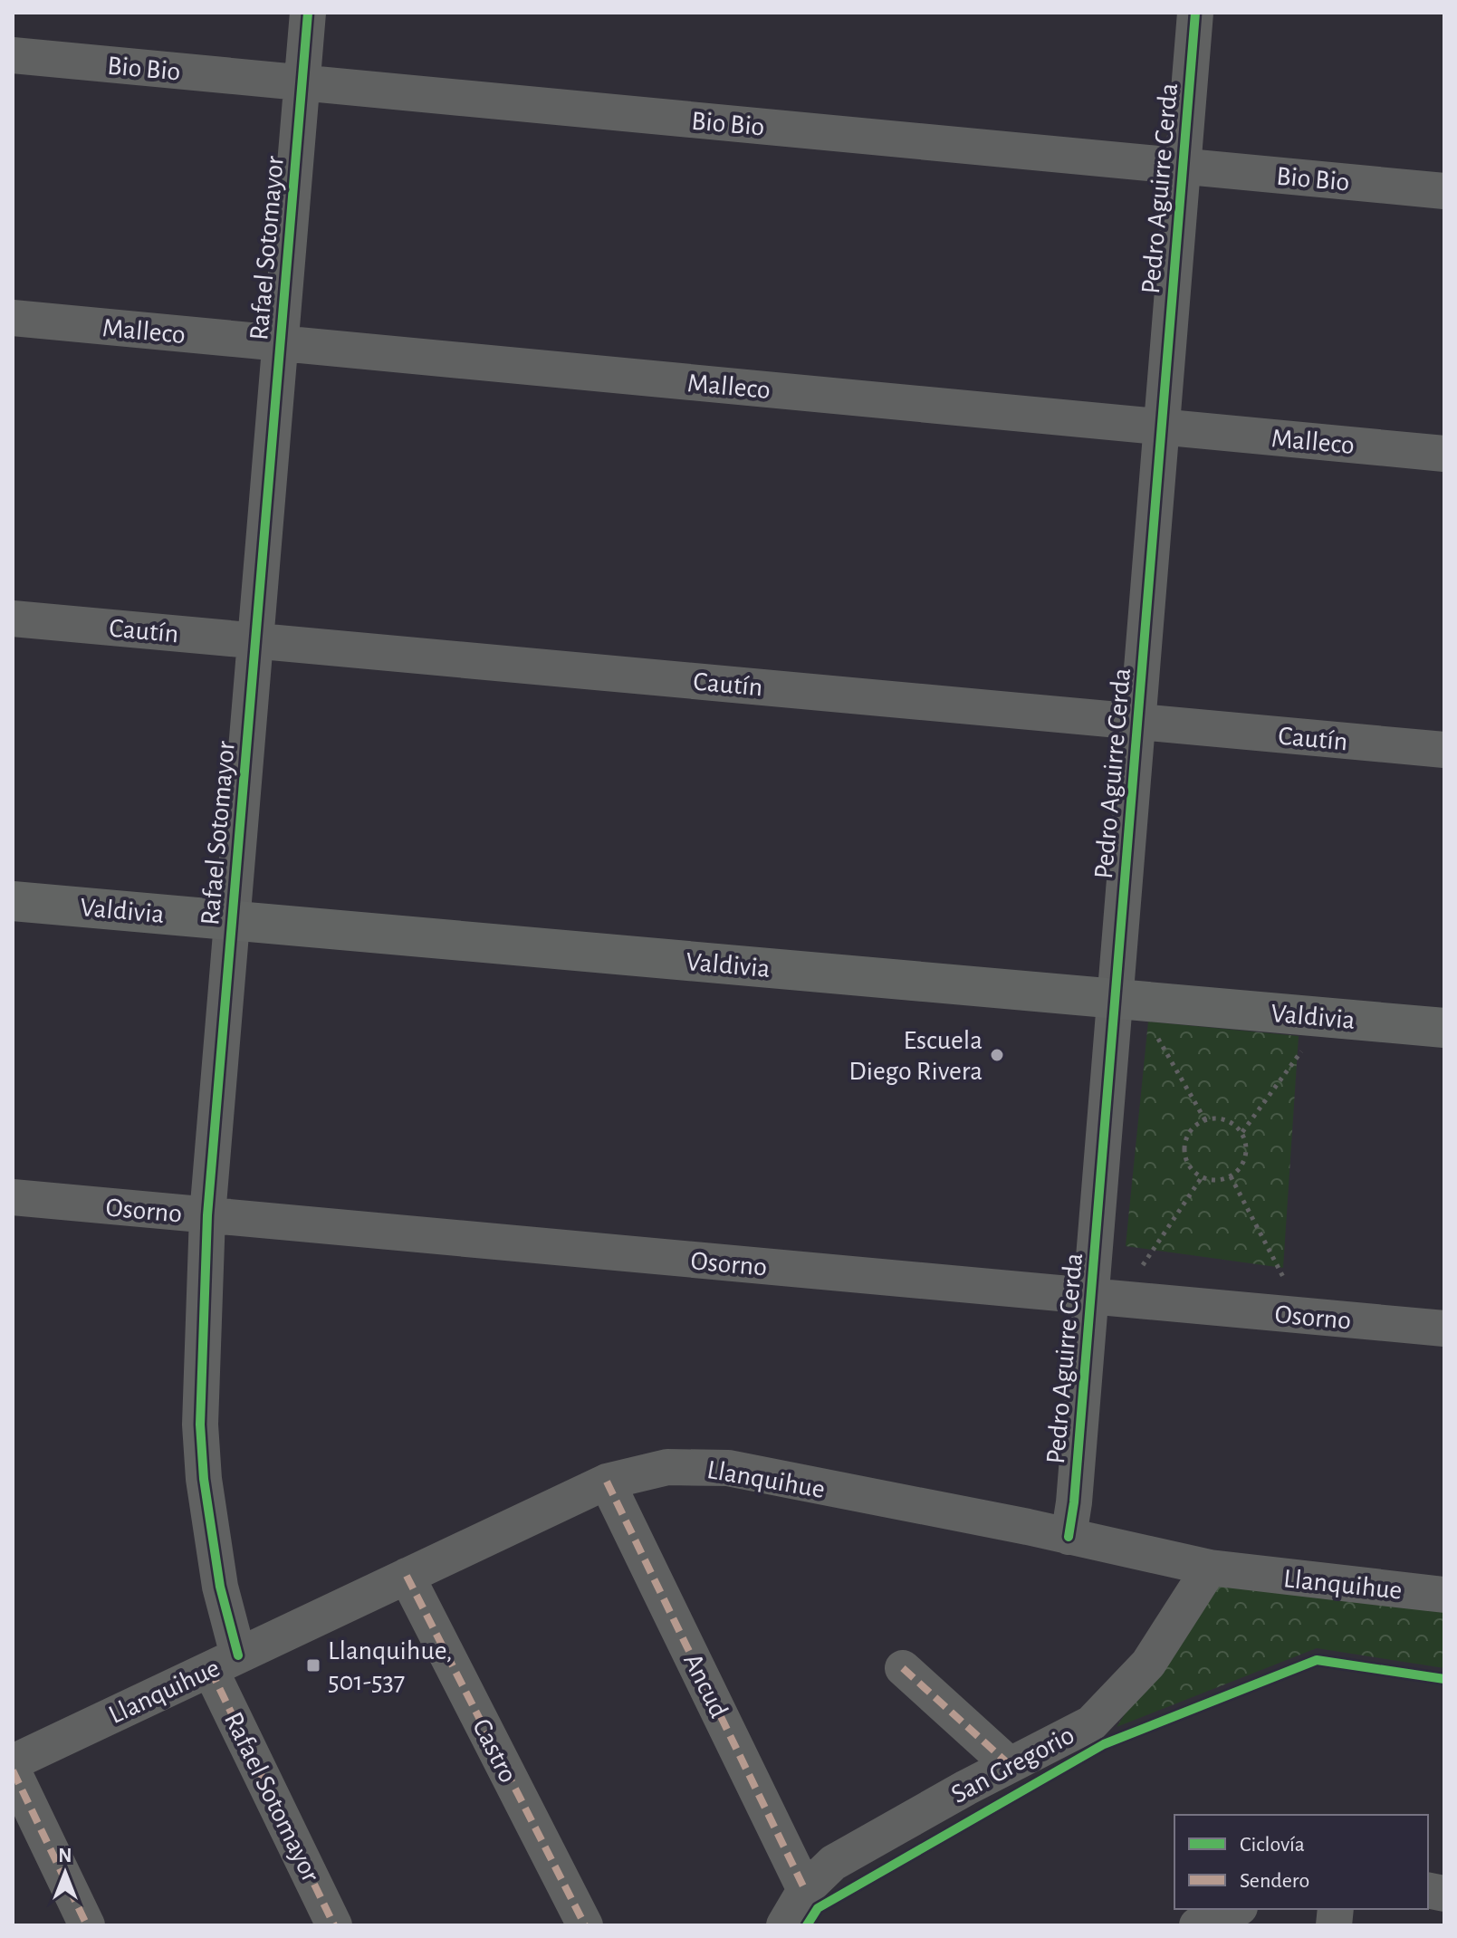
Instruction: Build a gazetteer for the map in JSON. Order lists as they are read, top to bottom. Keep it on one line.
{"streets":{"street":["Bio Bio","Pedro Aguirre Cerda","Rafael Sotomayor","Malleco","Cautín","Valdivia","Osorno","Llanquihue","Ancud","Castro","San Gregorio"]},"crossings":[["Bio Bio","Pedro Aguirre Cerda"],["Bio Bio","Rafael Sotomayor"],["Pedro Aguirre Cerda","Malleco"],["Pedro Aguirre Cerda","Cautín"],["Pedro Aguirre Cerda","Valdivia"],["Pedro Aguirre Cerda","Osorno"],["Pedro Aguirre Cerda","Llanquihue"],["Rafael Sotomayor","Malleco"],["Rafael Sotomayor","Cautín"],["Rafael Sotomayor","Valdivia"],["Rafael Sotomayor","Osorno"],["Rafael Sotomayor","Llanquihue"],["Llanquihue","Ancud"],["Llanquihue","Castro"],["Llanquihue","San Gregorio"],["Ancud","San Gregorio"]],"places":{"other":["Escuela Diego Rivera"],"transit":["Llanquihue, 501-537"]},"legend":["Ciclovía","Sendero"],"north":"top"}
